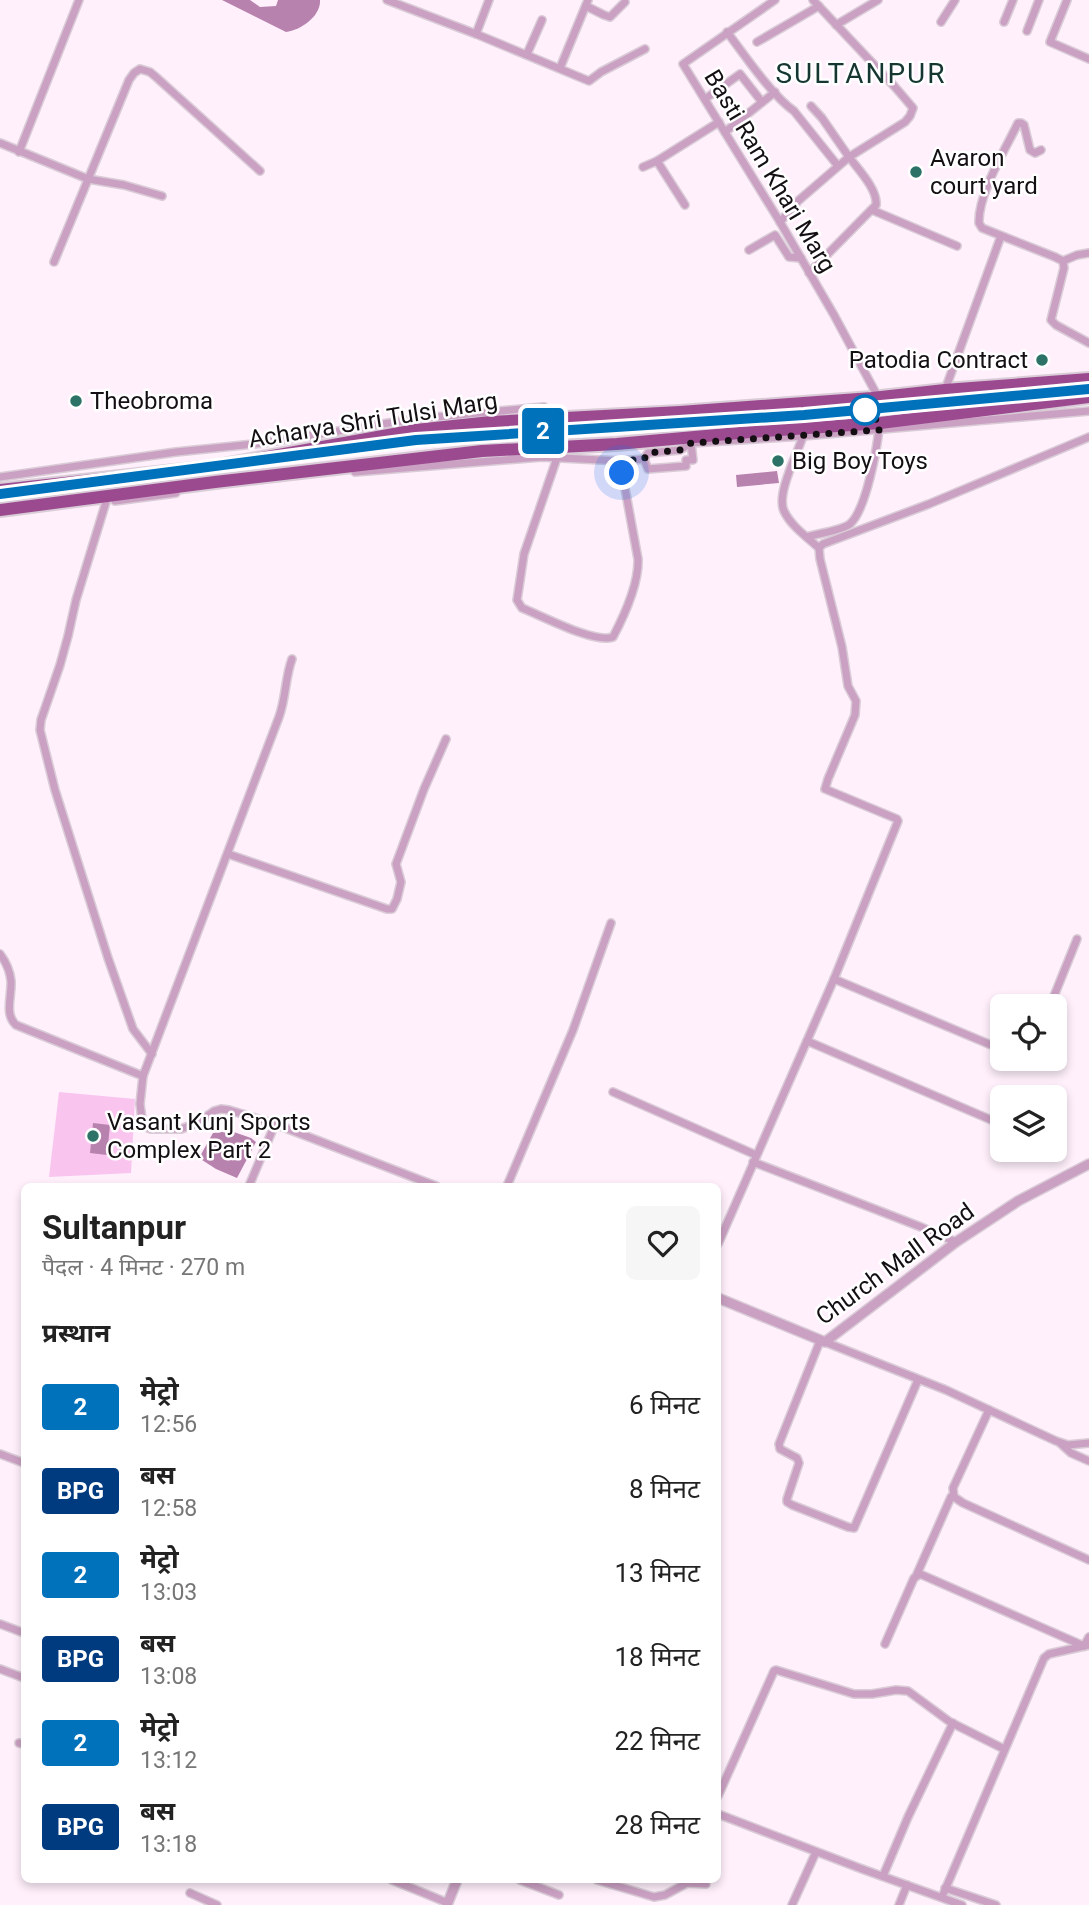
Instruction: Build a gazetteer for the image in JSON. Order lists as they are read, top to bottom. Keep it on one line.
{"streets":{"highway":["Acharya Shri Tulsi Marg"],"street":["Basti Ram Khari Marg","Church Mall Road"]},"crossings":[["Basti Ram Khari Marg","Acharya Shri Tulsi Marg"]],"districts":["SULTANPUR"],"places":["Avaron court yard","Patodia Contract","Theobroma","Big Boy Toys","Vasant Kunj Sports Complex Part 2"],"lines":["metro line 2"],"page":{"on_map":"2","heading":[["Sultanpur","पैदल · 4 मिनट · 270 m"],"प्रस्थान"],"list":[{"mark":"2","name":"मेट्रो","note":"12:56","value":"6 मिनट"},{"mark":"BPG","name":"बस","note":"12:58","value":"8 मिनट"},{"mark":"2","name":"मेट्रो","note":"13:03","value":"13 मिनट"},{"mark":"BPG","name":"बस","note":"13:08","value":"18 मिनट"},{"mark":"2","name":"मेट्रो","note":"13:12","value":"22 मिनट"},{"mark":"BPG","name":"बस","note":"13:18","value":"28 मिनट"}]}}
